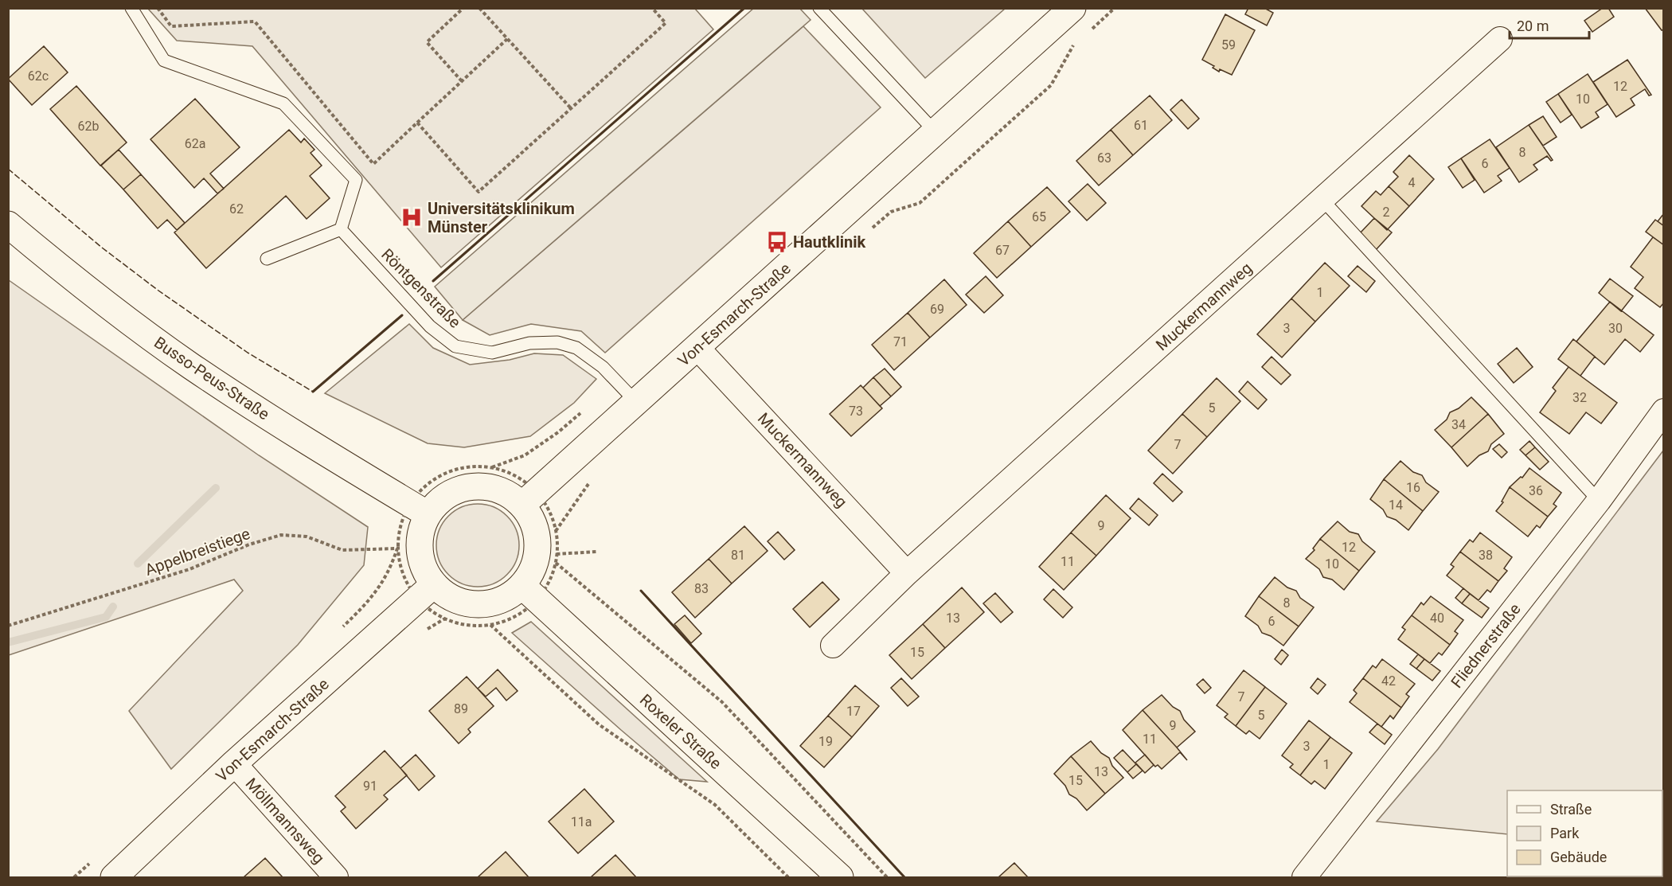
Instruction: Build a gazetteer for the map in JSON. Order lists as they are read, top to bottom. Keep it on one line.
{"streets":{"main road":["Von-Esmarch-Straße","Busso-Peus-Straße","Roxeler Straße"],"street":["Muckermannweg","Fliednerstraße","Möllmannsweg"],"lane":["Röntgenstraße"],"path":["Appelbreistiege"]},"crossings":[["Röntgenstraße","Von-Esmarch-Straße"],["Muckermannweg","Von-Esmarch-Straße"],["Von-Esmarch-Straße","Busso-Peus-Straße"],["Von-Esmarch-Straße","Roxeler Straße"],["Von-Esmarch-Straße","Möllmannsweg"],["Busso-Peus-Straße","Roxeler Straße"]],"places":{"hospital":["Universitätsklinikum Münster"],"bus stop":["Hautklinik"]},"house_numbers":["59","62c","12","10","61","62b","62a","8","63","6","4","62","2","65","67","1","69","3","30","71","32","5","73","34","7","16","36","14","9","12","81","38","11","10","83","8","13","40","6","15","42","7","89","17","5","9","11","19","3","1","13","15","91","11a"],"legend":["Straße","Park","Gebäude"],"scale_bar":"20 m"}
